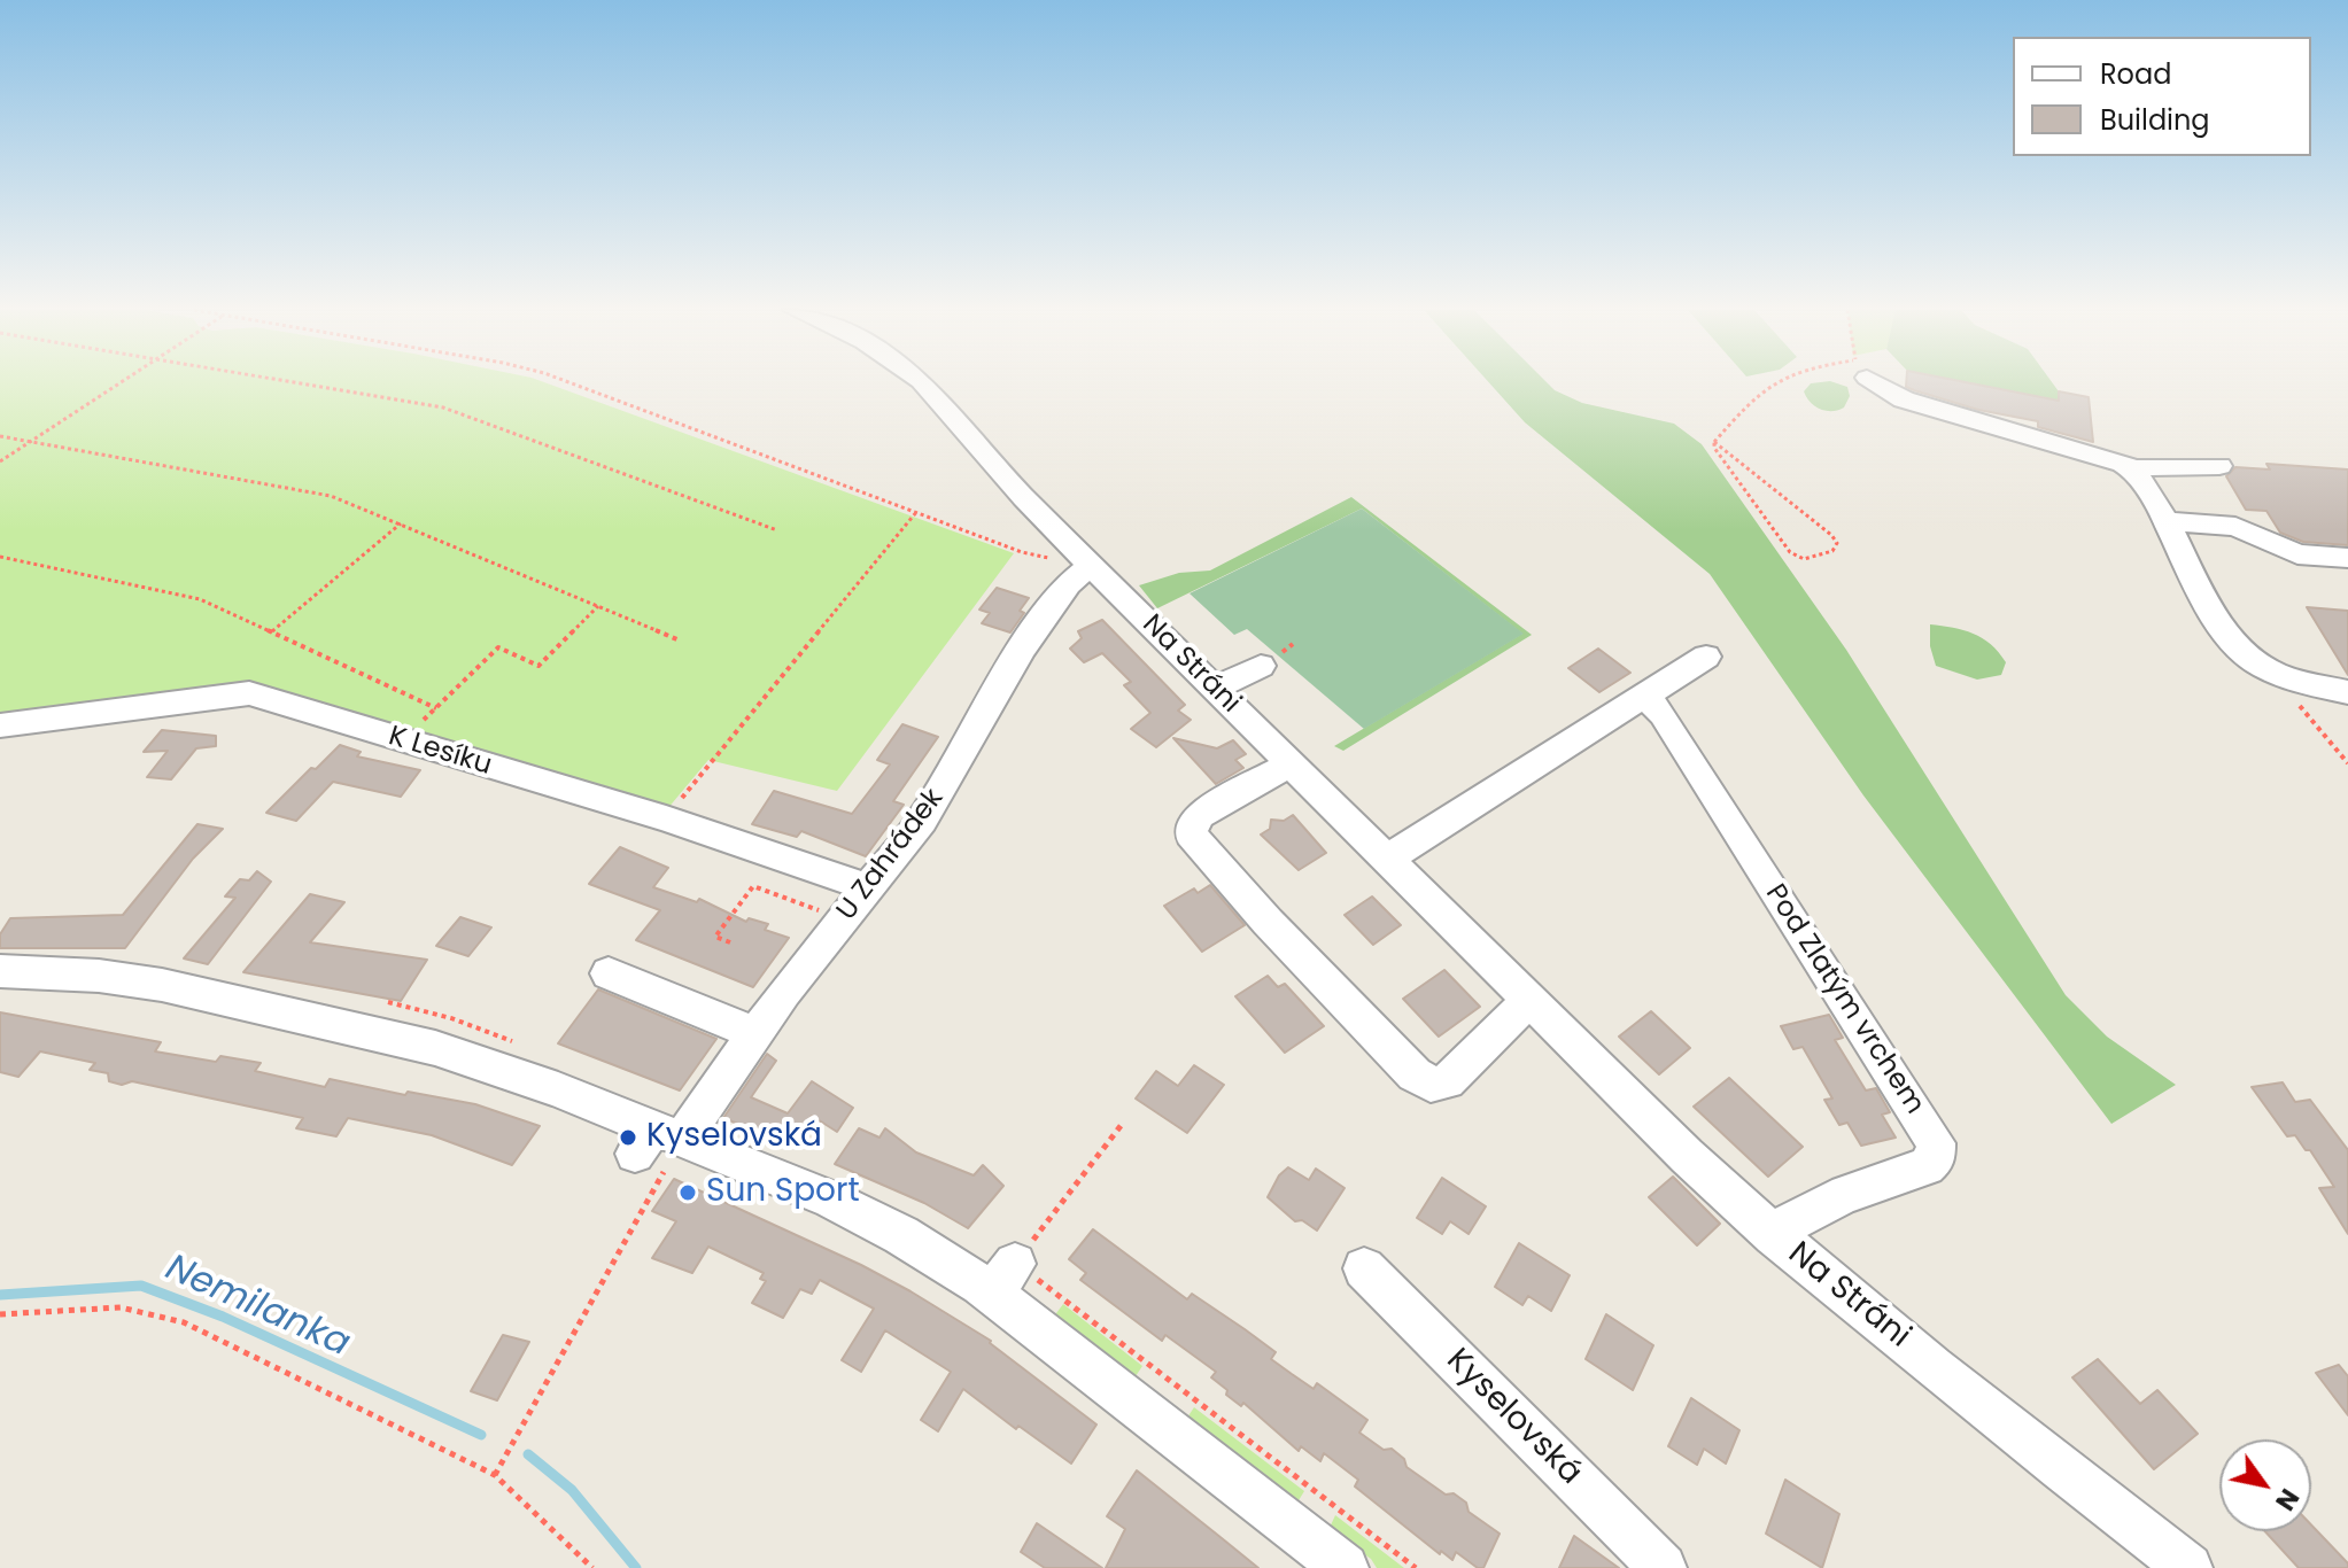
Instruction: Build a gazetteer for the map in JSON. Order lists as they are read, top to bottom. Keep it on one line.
{"streets":{"street":["Na Stráni","K Lesíku","U Zahrádek","Pod Zlatým vrchem","Kyselovská"]},"crossings":[["Na Stráni","U Zahrádek"],["Na Stráni","Pod Zlatým vrchem"],["K Lesíku","U Zahrádek"]],"water":["Nemilanka"],"places":["Kyselovská","Sun Sport"],"legend":["Road","Building"],"north":"bottom right"}
